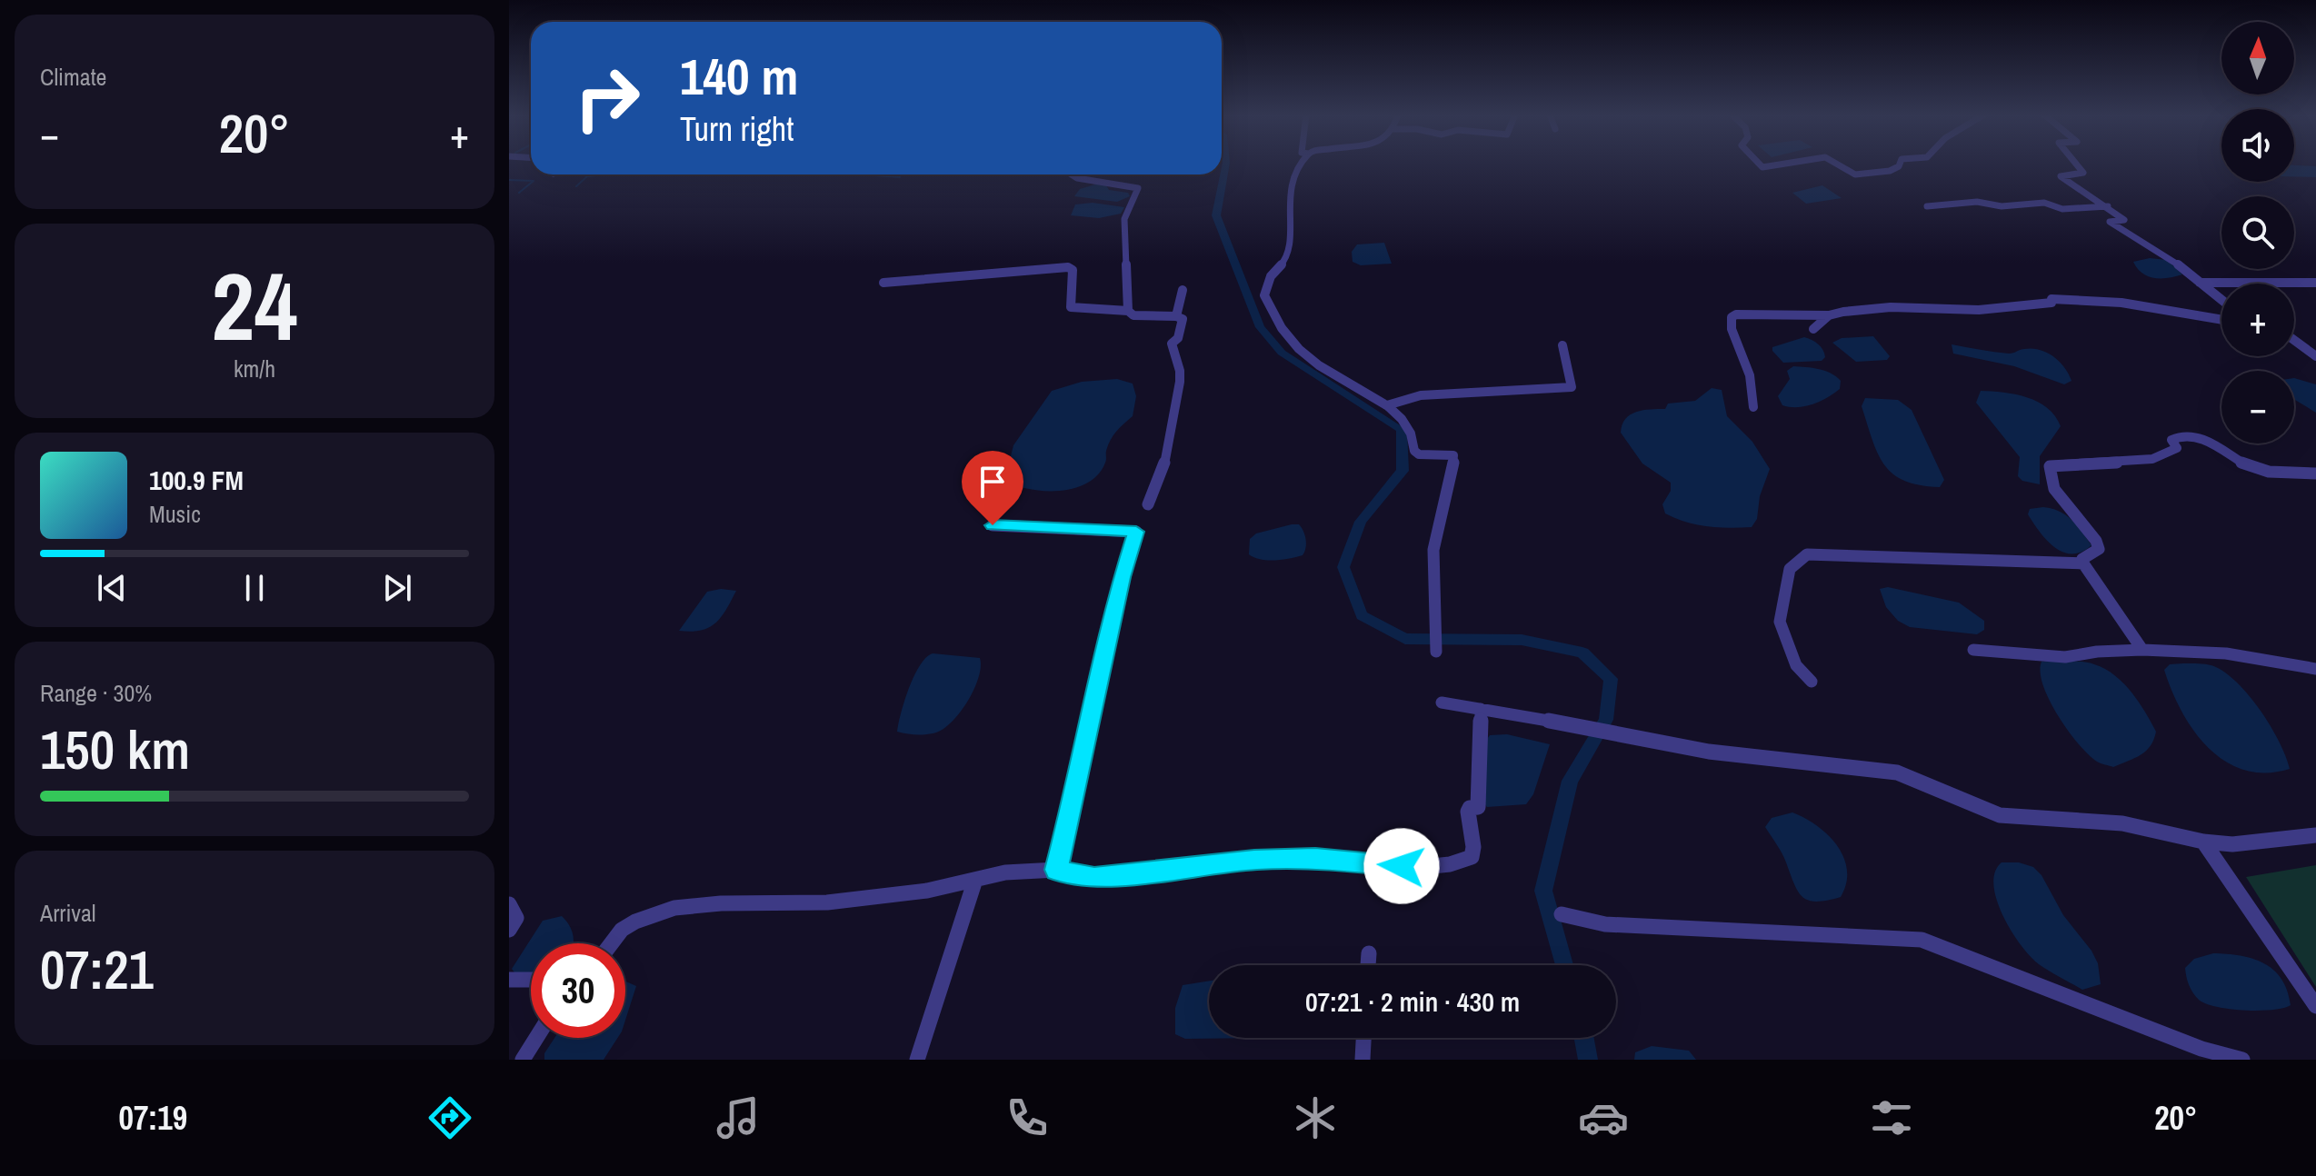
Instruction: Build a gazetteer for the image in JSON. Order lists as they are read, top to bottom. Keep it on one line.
{"north":"top","page":{"tile":["Climate",["24","km/h"],["Range · 30%","150 km"],["Arrival","07:21"]],"map_buttons":["+","−"],"turn":["140 m","Turn right"],"heat":["−","20°","+"],"song":["100.9 FM","Music"],"limit":"30","trip":"07:21 · 2 min · 430 m","tabs":["07:19","20°"]}}
